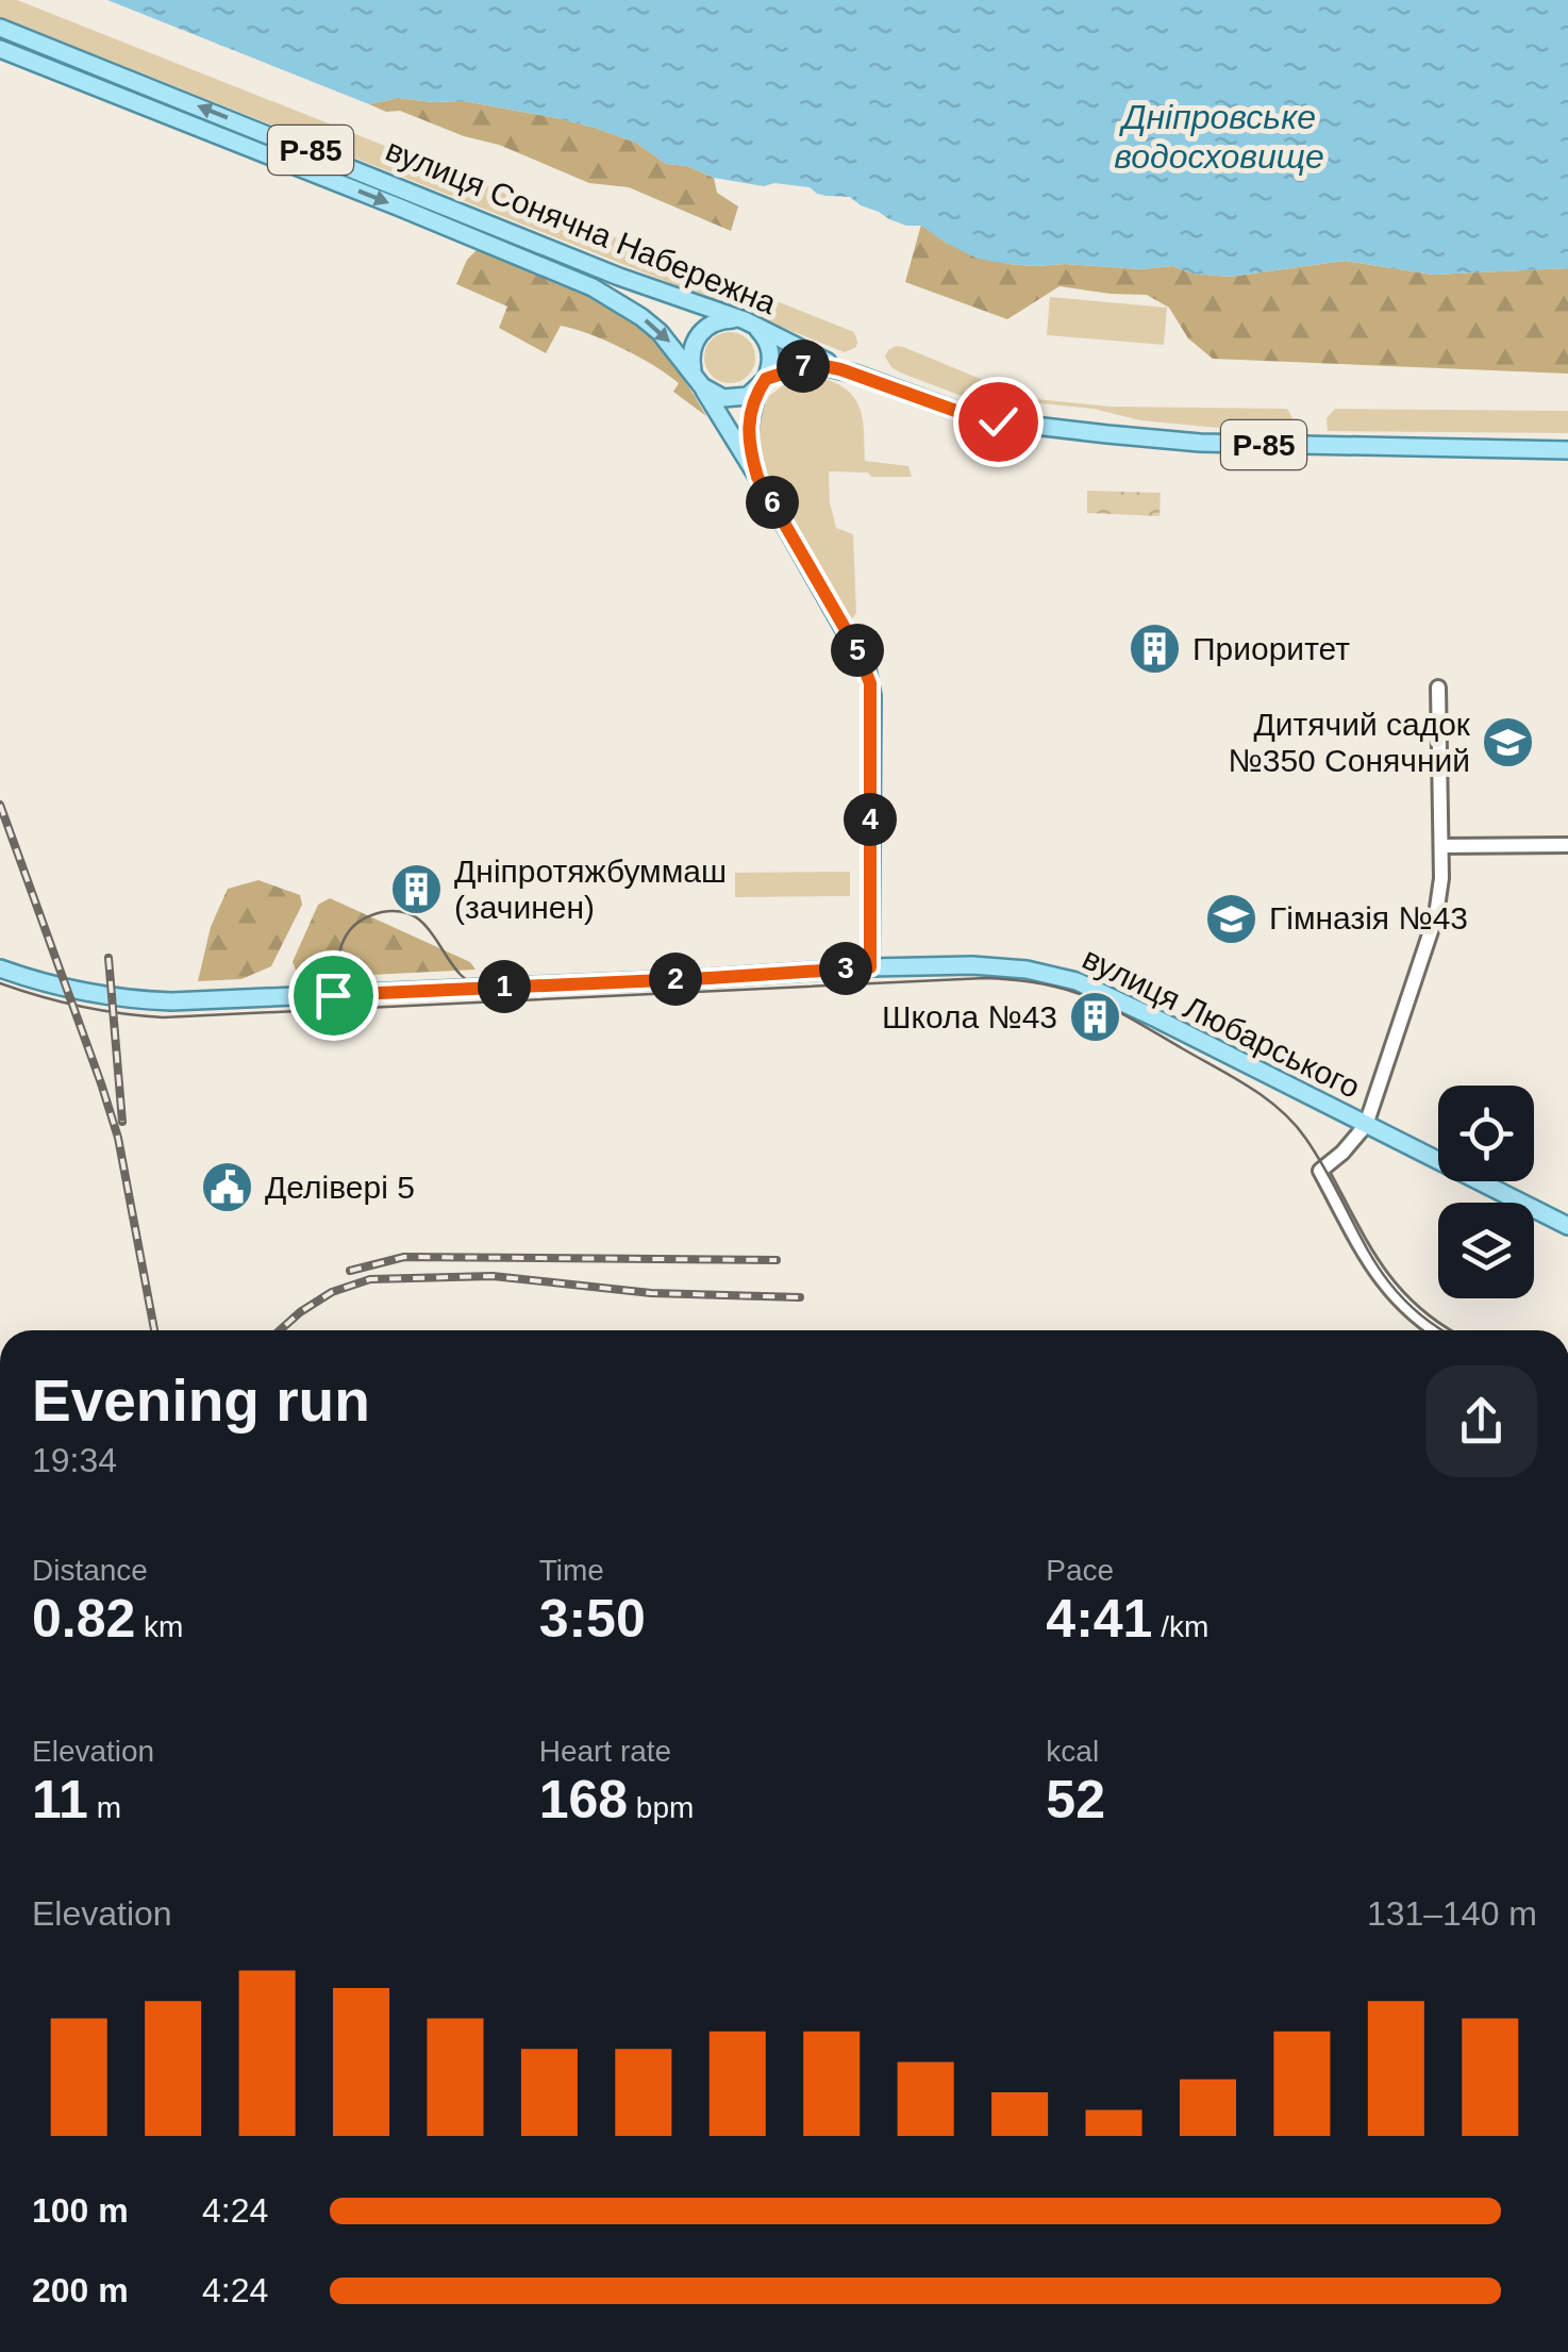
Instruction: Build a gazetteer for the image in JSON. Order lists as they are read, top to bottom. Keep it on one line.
{"streets":{"main road":["Р-85","вулиця Сонячна Набережна","вулиця Любарського"]},"water":["Дніпровське водосховище"],"places":{"building":["Приоритет","Дніпротяжбуммаш (зачинен)","Школа №43"],"school or university":["Дитячий садок №350 Сонячний","Гімназія №43"],"public building":["Делівері 5"]},"page":{"pins":["7","6","5","4","3","2","1"],"heading":["Evening run","19:34"],"stats":[["Distance","0.82 km"],["Time","3:50"],["Pace","4:41 /km"],["Elevation","11 m"],["Heart rate","168 bpm"],["kcal","52"]],"chart":["Elevation","131–140 m"],"list":[{"name":"100 m","note":"4:24"},{"name":"200 m","note":"4:24"}]}}
